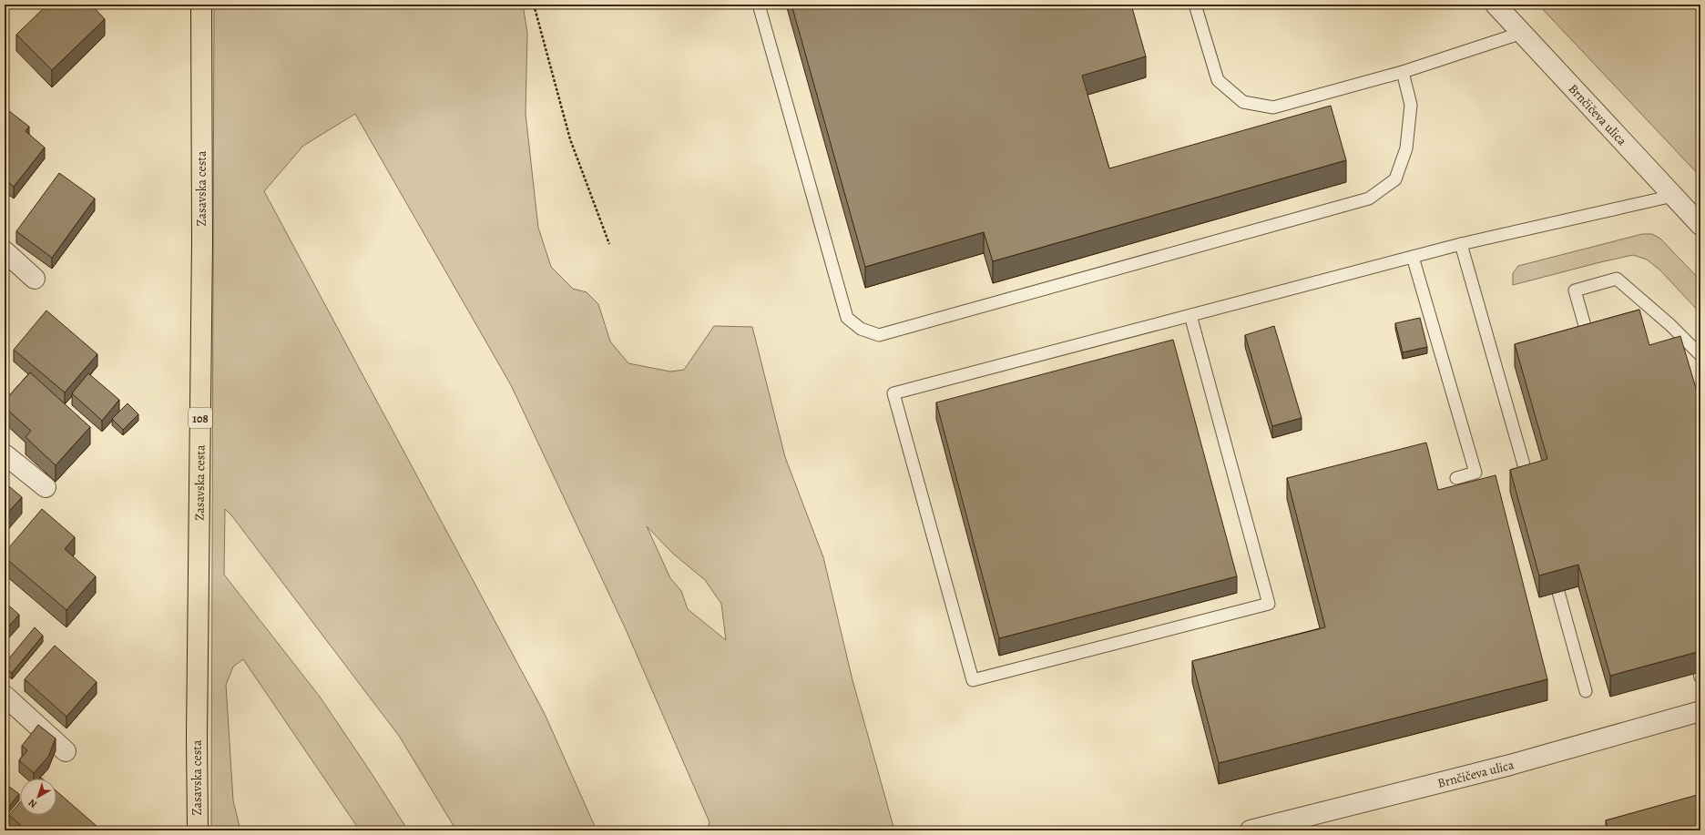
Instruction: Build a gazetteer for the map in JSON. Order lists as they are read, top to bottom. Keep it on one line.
{"streets":{"main road":["Zasavska cesta","108"],"street":["Brnčičeva ulica"]},"north":"bottom left"}
